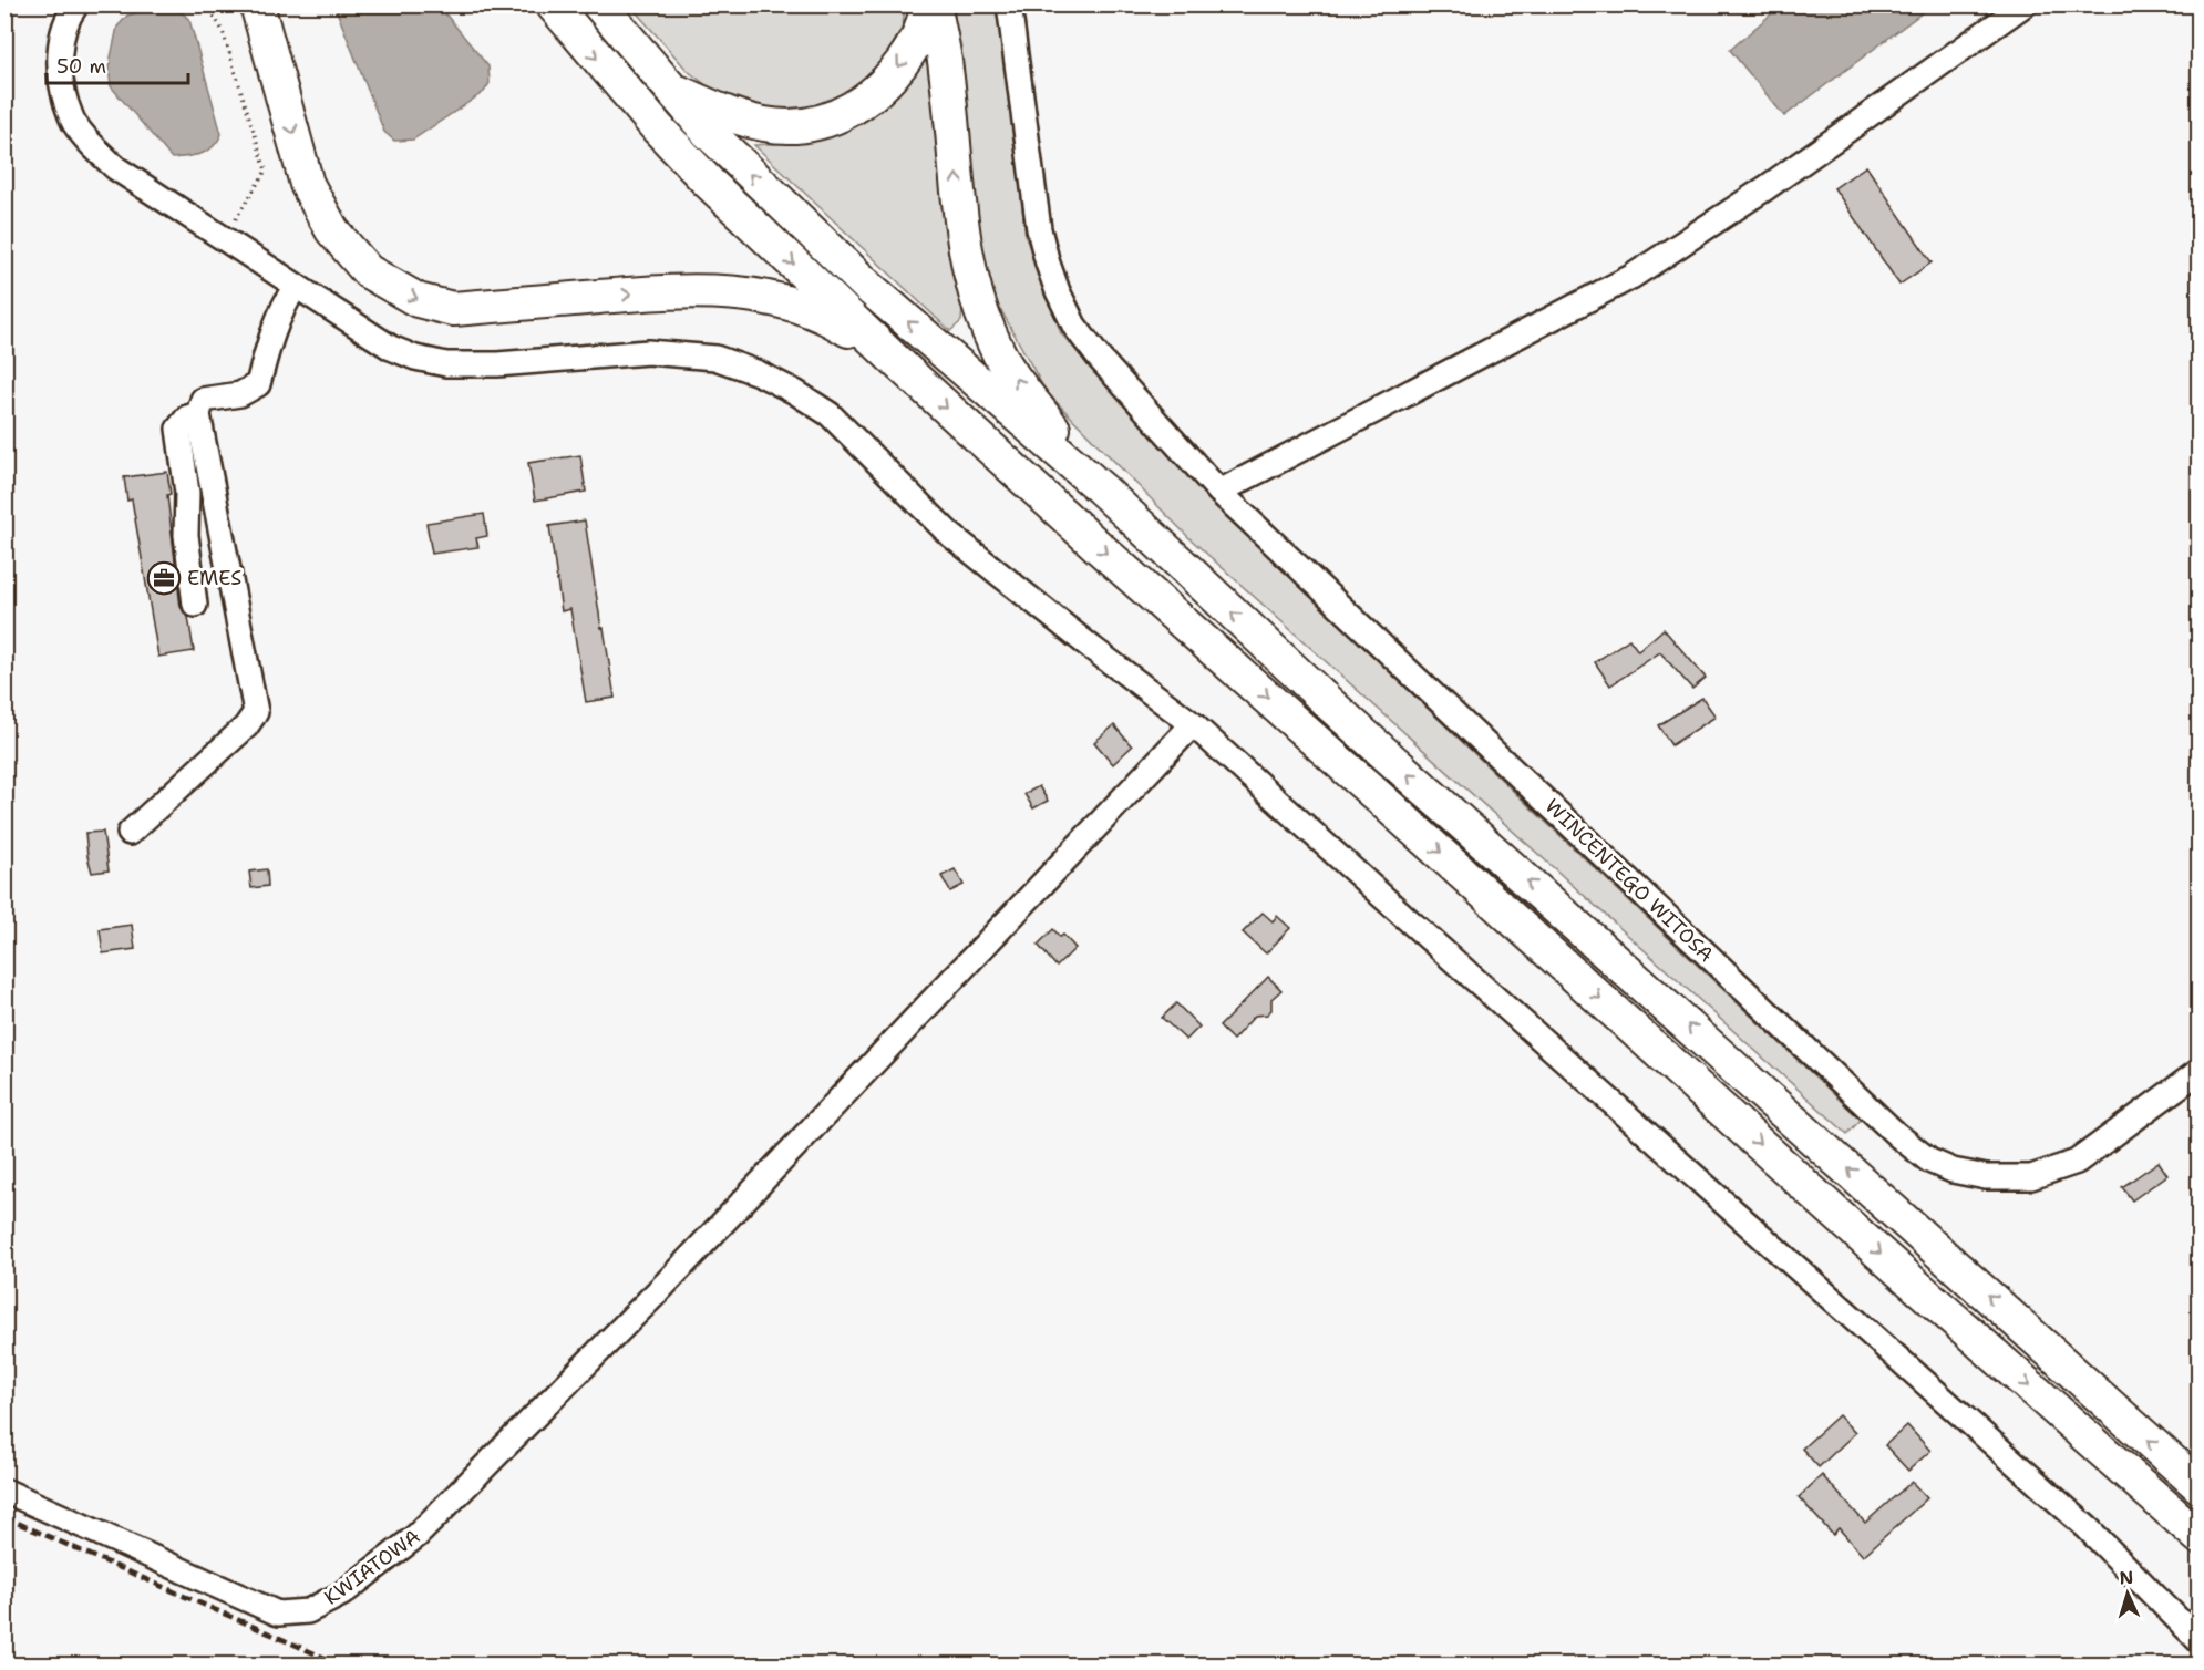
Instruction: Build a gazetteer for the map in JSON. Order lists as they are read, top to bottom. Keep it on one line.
{"streets":{"street":["WINCENTEGO WITOSA","KWIATOWA"]},"places":{"office":["EMES"]},"scale_bar":"50 m","north":"top"}
